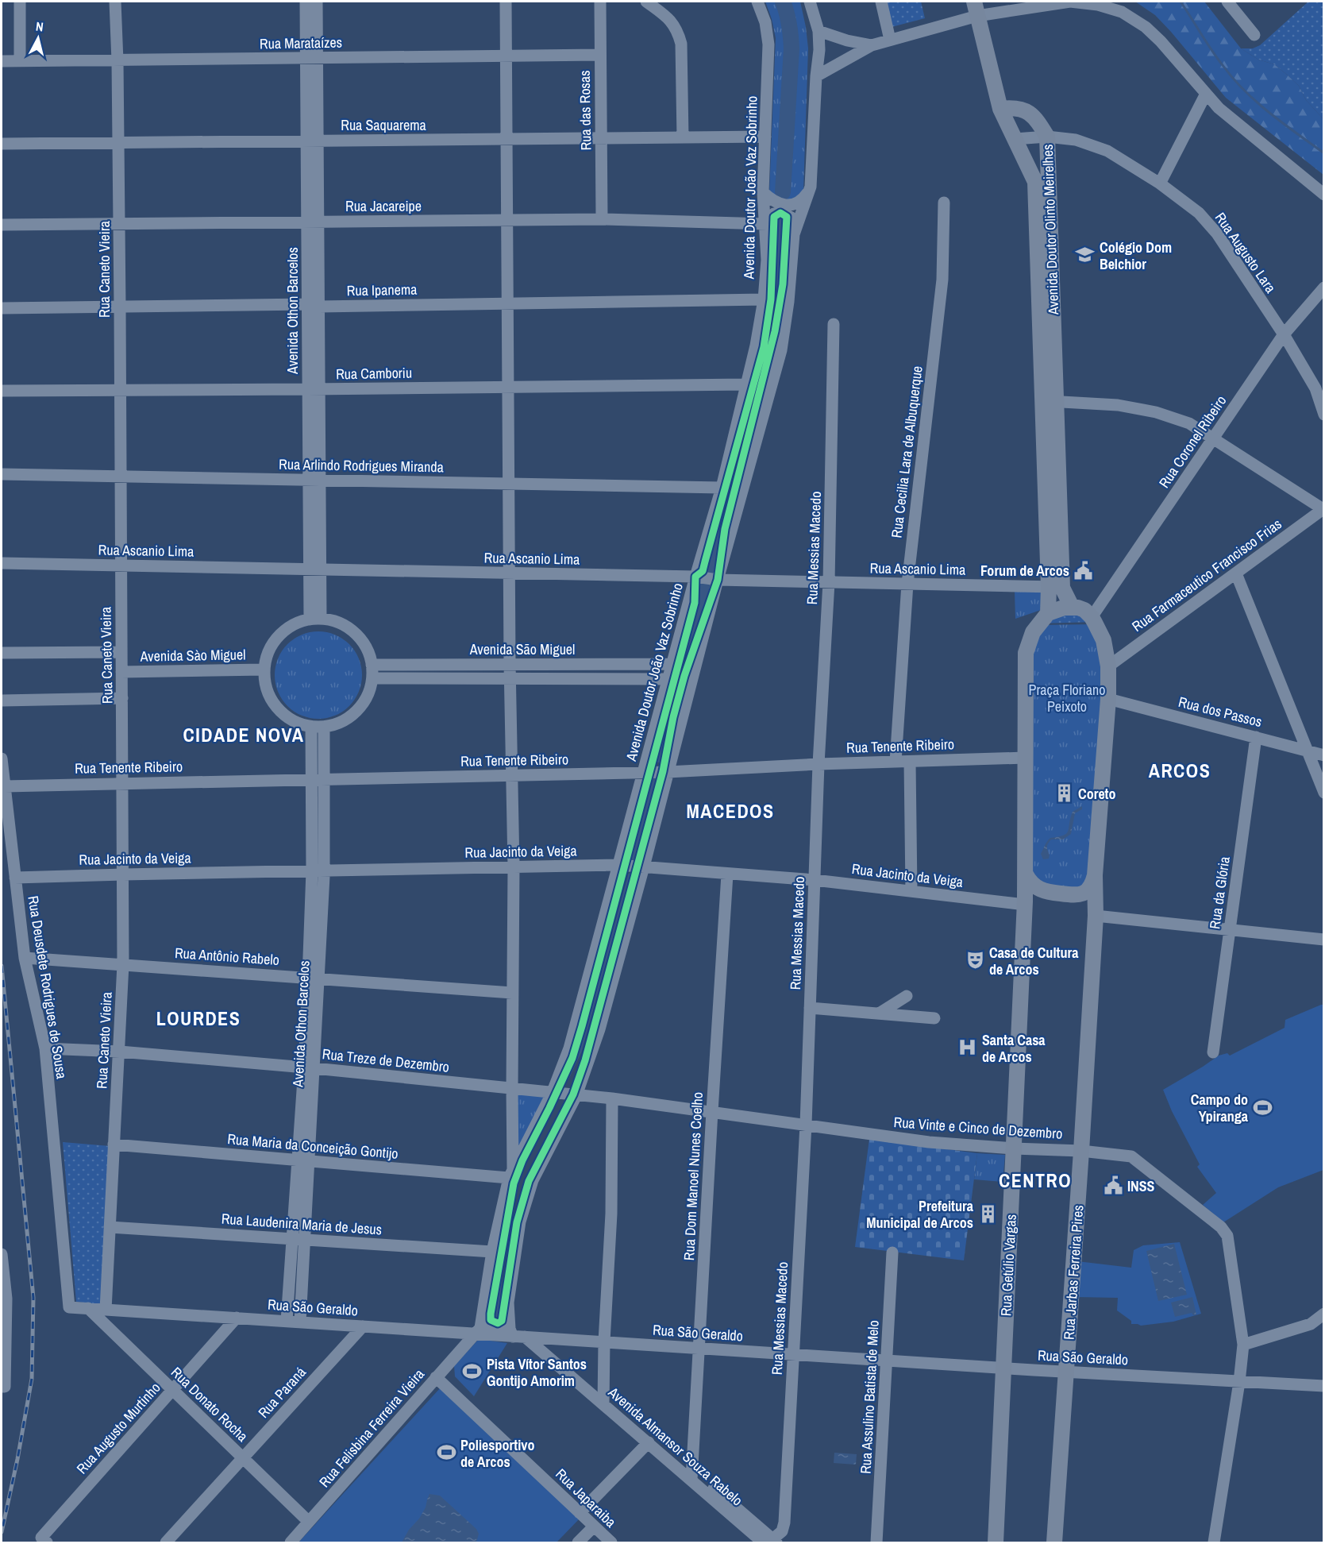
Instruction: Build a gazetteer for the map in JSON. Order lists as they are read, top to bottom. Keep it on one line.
{"streets":{"main road":["Avenida Doutor Olinto Meirelhes","Rua Getúlio Vargas","Rua Jarbas Ferreira Pires"],"street":["Rua Marataízes","Rua das Rosas","Rua Saquarema","Avenida Doutor João Vaz Sobrinho","Rua Jacareipe","Rua Augusto Lara","Rua Caneto Vieira","Rua Ipanema","Avenida Othon Barcelos","Rua Camboriu","Rua Coronel Ribeiro","Rua Cecilia Lara de Albuquerque","Rua Arlindo Rodrigues Miranda","Rua Messias Macedo","Rua Ascanio Lima","Rua Farmaceutico Francisco Frias","Avenida São Miguel","Avenida Sào Miguel","Rua dos Passos","Rua Tenente Ribeiro","Rua Jacinto da Veiga","Rua da Glória","Rua Antônio Rabelo","Rua Deusdete Rodrigues de Sousa","Rua Treze de Dezembro","Rua Vinte e Cinco de Dezembro","Rua Maria da Conceição Gontijo","Rua Dom Manoel Nunes Coelho","Rua Laudenira Maria de Jesus","Rua São Geraldo","Rua Paraná","Rua Assulino Batista de Melo","Rua Donato Rocha","Rua Augusto Murtinho","Rua Felisbina Ferreira Vieira","Avenida Almansor Souza Rabelo","Rua Japaraiba"]},"crossings":[["Rua Marataízes","Rua das Rosas"],["Rua Marataízes","Rua Caneto Vieira"],["Rua Marataízes","Avenida Othon Barcelos"],["Rua das Rosas","Rua Saquarema"],["Rua das Rosas","Rua Jacareipe"],["Rua Saquarema","Avenida Doutor João Vaz Sobrinho"],["Rua Saquarema","Rua Caneto Vieira"],["Rua Saquarema","Avenida Othon Barcelos"],["Avenida Doutor João Vaz Sobrinho","Rua Jacareipe"],["Avenida Doutor João Vaz Sobrinho","Rua Ipanema"],["Avenida Doutor João Vaz Sobrinho","Rua Camboriu"],["Avenida Doutor João Vaz Sobrinho","Rua Arlindo Rodrigues Miranda"],["Avenida Doutor João Vaz Sobrinho","Rua Ascanio Lima"],["Avenida Doutor João Vaz Sobrinho","Avenida São Miguel"],["Avenida Doutor João Vaz Sobrinho","Rua Tenente Ribeiro"],["Avenida Doutor João Vaz Sobrinho","Rua Jacinto da Veiga"],["Avenida Doutor João Vaz Sobrinho","Rua Treze de Dezembro"],["Avenida Doutor João Vaz Sobrinho","Rua Vinte e Cinco de Dezembro"],["Avenida Doutor João Vaz Sobrinho","Rua Maria da Conceição Gontijo"],["Avenida Doutor João Vaz Sobrinho","Rua Laudenira Maria de Jesus"],["Avenida Doutor João Vaz Sobrinho","Rua São Geraldo"],["Avenida Doutor João Vaz Sobrinho","Rua Felisbina Ferreira Vieira"],["Rua Jacareipe","Rua Caneto Vieira"],["Rua Jacareipe","Avenida Othon Barcelos"],["Avenida Doutor Olinto Meirelhes","Rua Augusto Lara"],["Avenida Doutor Olinto Meirelhes","Rua Ascanio Lima"],["Rua Augusto Lara","Rua Coronel Ribeiro"],["Rua Caneto Vieira","Rua Ipanema"],["Rua Caneto Vieira","Rua Camboriu"],["Rua Caneto Vieira","Rua Arlindo Rodrigues Miranda"],["Rua Caneto Vieira","Rua Ascanio Lima"],["Rua Caneto Vieira","Avenida Sào Miguel"],["Rua Caneto Vieira","Rua Tenente Ribeiro"],["Rua Caneto Vieira","Rua Jacinto da Veiga"],["Rua Caneto Vieira","Rua Antônio Rabelo"],["Rua Caneto Vieira","Rua Treze de Dezembro"],["Rua Caneto Vieira","Rua Maria da Conceição Gontijo"],["Rua Caneto Vieira","Rua Laudenira Maria de Jesus"],["Rua Caneto Vieira","Rua São Geraldo"],["Rua Ipanema","Avenida Othon Barcelos"],["Avenida Othon Barcelos","Rua Camboriu"],["Avenida Othon Barcelos","Rua Arlindo Rodrigues Miranda"],["Avenida Othon Barcelos","Rua Ascanio Lima"],["Avenida Othon Barcelos","Avenida São Miguel"],["Avenida Othon Barcelos","Avenida Sào Miguel"],["Avenida Othon Barcelos","Rua Tenente Ribeiro"],["Avenida Othon Barcelos","Rua Jacinto da Veiga"],["Avenida Othon Barcelos","Rua Antônio Rabelo"],["Avenida Othon Barcelos","Rua Treze de Dezembro"],["Avenida Othon Barcelos","Rua Maria da Conceição Gontijo"],["Avenida Othon Barcelos","Rua Laudenira Maria de Jesus"],["Avenida Othon Barcelos","Rua São Geraldo"],["Rua Cecilia Lara de Albuquerque","Rua Ascanio Lima"],["Rua Cecilia Lara de Albuquerque","Rua Tenente Ribeiro"],["Rua Messias Macedo","Rua Ascanio Lima"],["Rua Messias Macedo","Rua Tenente Ribeiro"],["Rua Messias Macedo","Rua Jacinto da Veiga"],["Rua Messias Macedo","Rua Vinte e Cinco de Dezembro"],["Rua Messias Macedo","Rua São Geraldo"],["Rua Messias Macedo","Avenida Almansor Souza Rabelo"],["Avenida São Miguel","Avenida Sào Miguel"],["Rua dos Passos","Rua da Glória"],["Rua Tenente Ribeiro","Rua Deusdete Rodrigues de Sousa"],["Rua Jacinto da Veiga","Rua Deusdete Rodrigues de Sousa"],["Rua Jacinto da Veiga","Rua Dom Manoel Nunes Coelho"],["Rua Jacinto da Veiga","Rua Getúlio Vargas"],["Rua Antônio Rabelo","Rua Deusdete Rodrigues de Sousa"],["Rua Deusdete Rodrigues de Sousa","Rua Treze de Dezembro"],["Rua Deusdete Rodrigues de Sousa","Rua São Geraldo"],["Rua Treze de Dezembro","Rua Vinte e Cinco de Dezembro"],["Rua Vinte e Cinco de Dezembro","Rua Dom Manoel Nunes Coelho"],["Rua Vinte e Cinco de Dezembro","Rua Getúlio Vargas"],["Rua Vinte e Cinco de Dezembro","Rua Jarbas Ferreira Pires"],["Rua Vinte e Cinco de Dezembro","Rua São Geraldo"],["Rua Dom Manoel Nunes Coelho","Rua São Geraldo"],["Rua Dom Manoel Nunes Coelho","Avenida Almansor Souza Rabelo"],["Rua Getúlio Vargas","Rua São Geraldo"],["Rua Jarbas Ferreira Pires","Rua São Geraldo"],["Rua São Geraldo","Rua Paraná"],["Rua São Geraldo","Rua Assulino Batista de Melo"],["Rua São Geraldo","Rua Donato Rocha"],["Rua São Geraldo","Rua Augusto Murtinho"],["Rua São Geraldo","Rua Felisbina Ferreira Vieira"],["Rua São Geraldo","Avenida Almansor Souza Rabelo"],["Rua Paraná","Rua Donato Rocha"],["Rua Donato Rocha","Rua Augusto Murtinho"],["Rua Donato Rocha","Rua Felisbina Ferreira Vieira"],["Rua Felisbina Ferreira Vieira","Rua Japaraiba"]],"districts":["CIDADE NOVA","ARCOS","MACEDOS","LOURDES","CENTRO"],"parks":["Praça Floriano Peixoto"],"places":{"school or university":["Colégio Dom Belchior"],"public building":["Forum de Arcos","INSS"],"building":["Coreto","Prefeitura Municipal de Arcos"],"theatre":["Casa de Cultura de Arcos"],"hospital":["Santa Casa de Arcos"],"sports":["Campo do Ypiranga","Pista Vítor Santos Gontijo Amorim","Poliesportivo de Arcos"]},"north":"top"}
